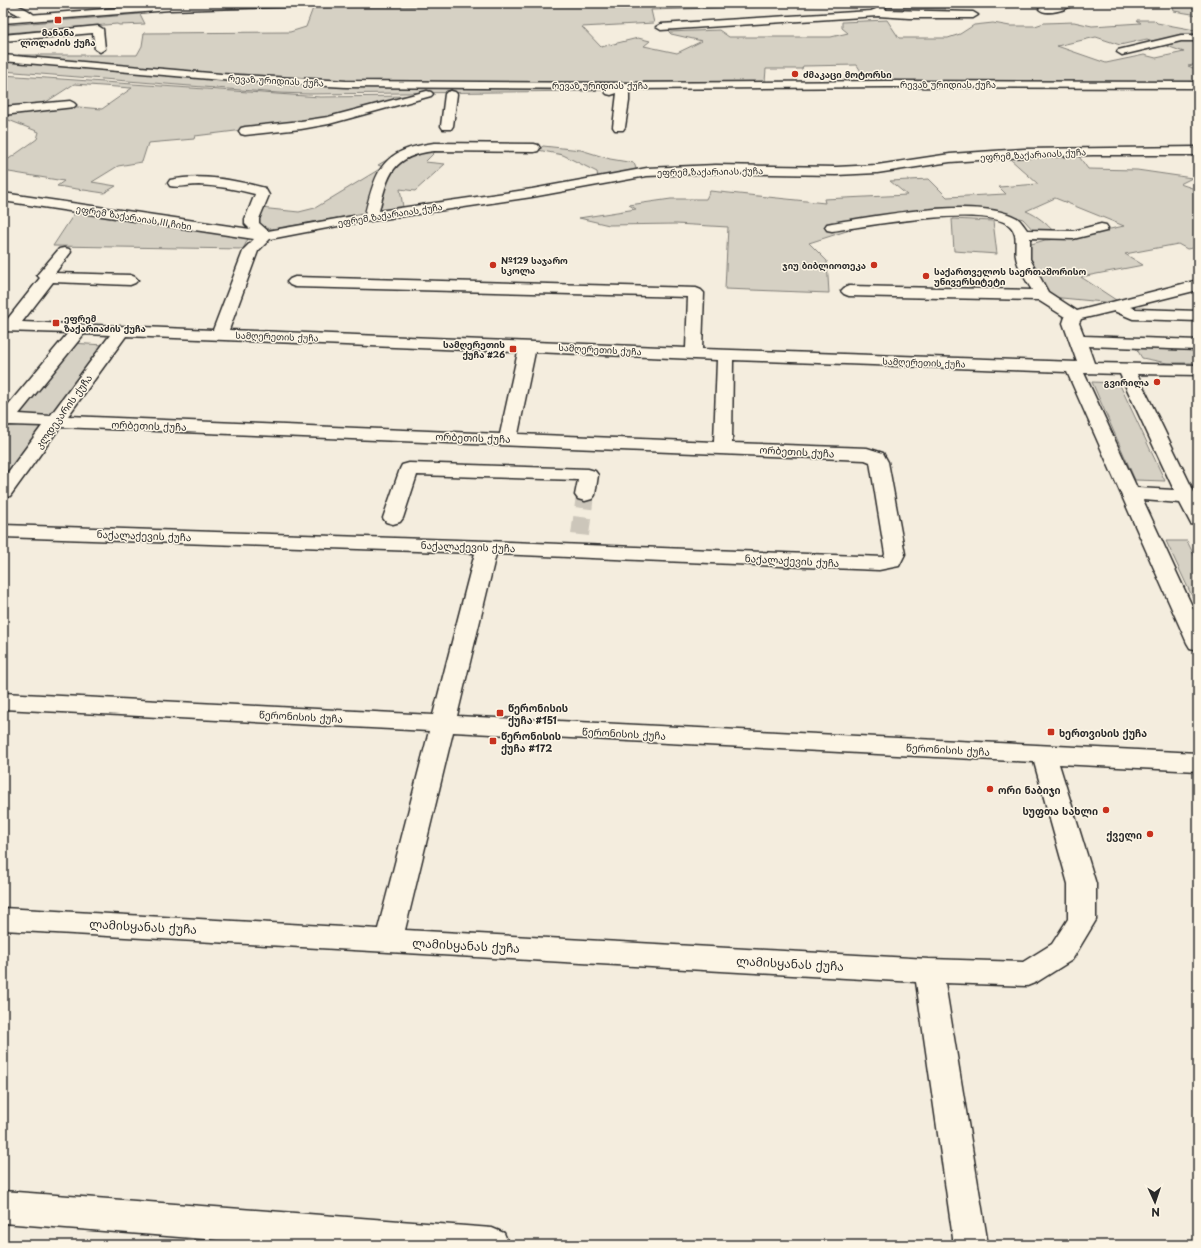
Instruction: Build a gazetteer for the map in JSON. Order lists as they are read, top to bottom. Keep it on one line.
{"streets":{"street":["რევაზ ურიდიას ქუჩა","ეფრემ ზაქარაიას ქუჩა","ეფრემ ზაქარაიას III ჩიხი","სამღერეთის ქუჩა","კლდეკარის ქუჩა","ორბეთის ქუჩა","ნაქალაქევის ქუჩა","წერონისის ქუჩა","ლამისყანას ქუჩა"]},"crossings":[["ეფრემ ზაქარაიას ქუჩა","ეფრემ ზაქარაიას III ჩიხი"],["სამღერეთის ქუჩა","კლდეკარის ქუჩა"],["კლდეკარის ქუჩა","ორბეთის ქუჩა"],["ორბეთის ქუჩა","ნაქალაქევის ქუჩა"],["წერონისის ქუჩა","ლამისყანას ქუჩა"]],"places":{"transit":["მანანა ლოლაძის ქუჩა","ეფრემ ზაქარიაძის ქუჩა","სამღერეთის ქუჩა #26","წერონისის ქუჩა #151","ხერთვისის ქუჩა","წერონისის ქუჩა #172"],"other":["ძმაკაცი მოტორსი","№129 საჯარო სკოლა","ჯიუ ბიბლიოთეკა","საქართველოს საერთაშორისო უნივერსიტეტი","გვირილა","ორი ნაბიჯი","სუფთა სახლი","ქველი"]},"north":"bottom"}
